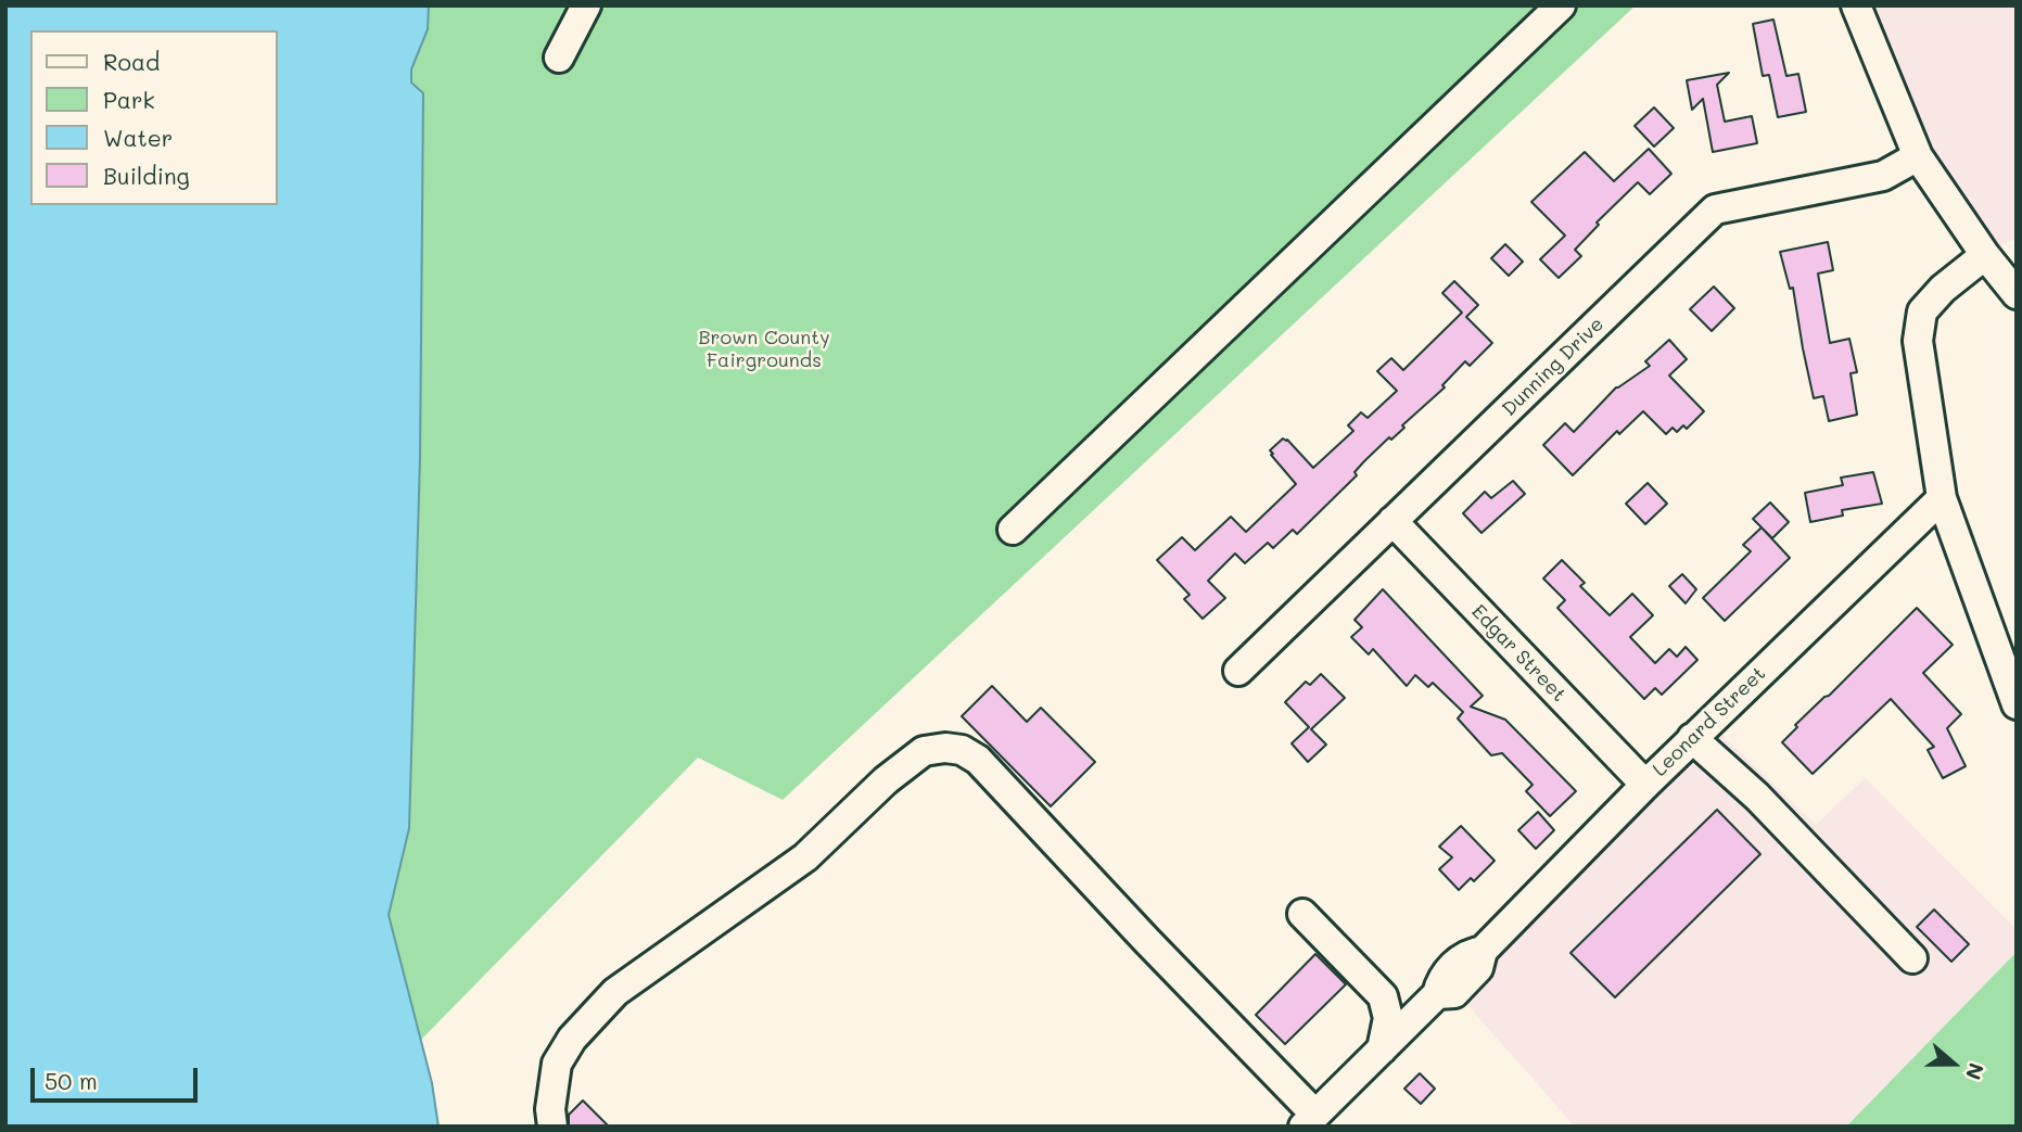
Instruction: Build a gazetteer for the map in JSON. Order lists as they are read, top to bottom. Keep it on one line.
{"streets":{"street":["Dunning Drive","Edgar Street","Leonard Street"]},"crossings":[["Dunning Drive","Edgar Street"],["Edgar Street","Leonard Street"]],"parks":["Brown County Fairgrounds"],"legend":["Road","Park","Water","Building"],"scale_bar":"50 m","north":"right"}
